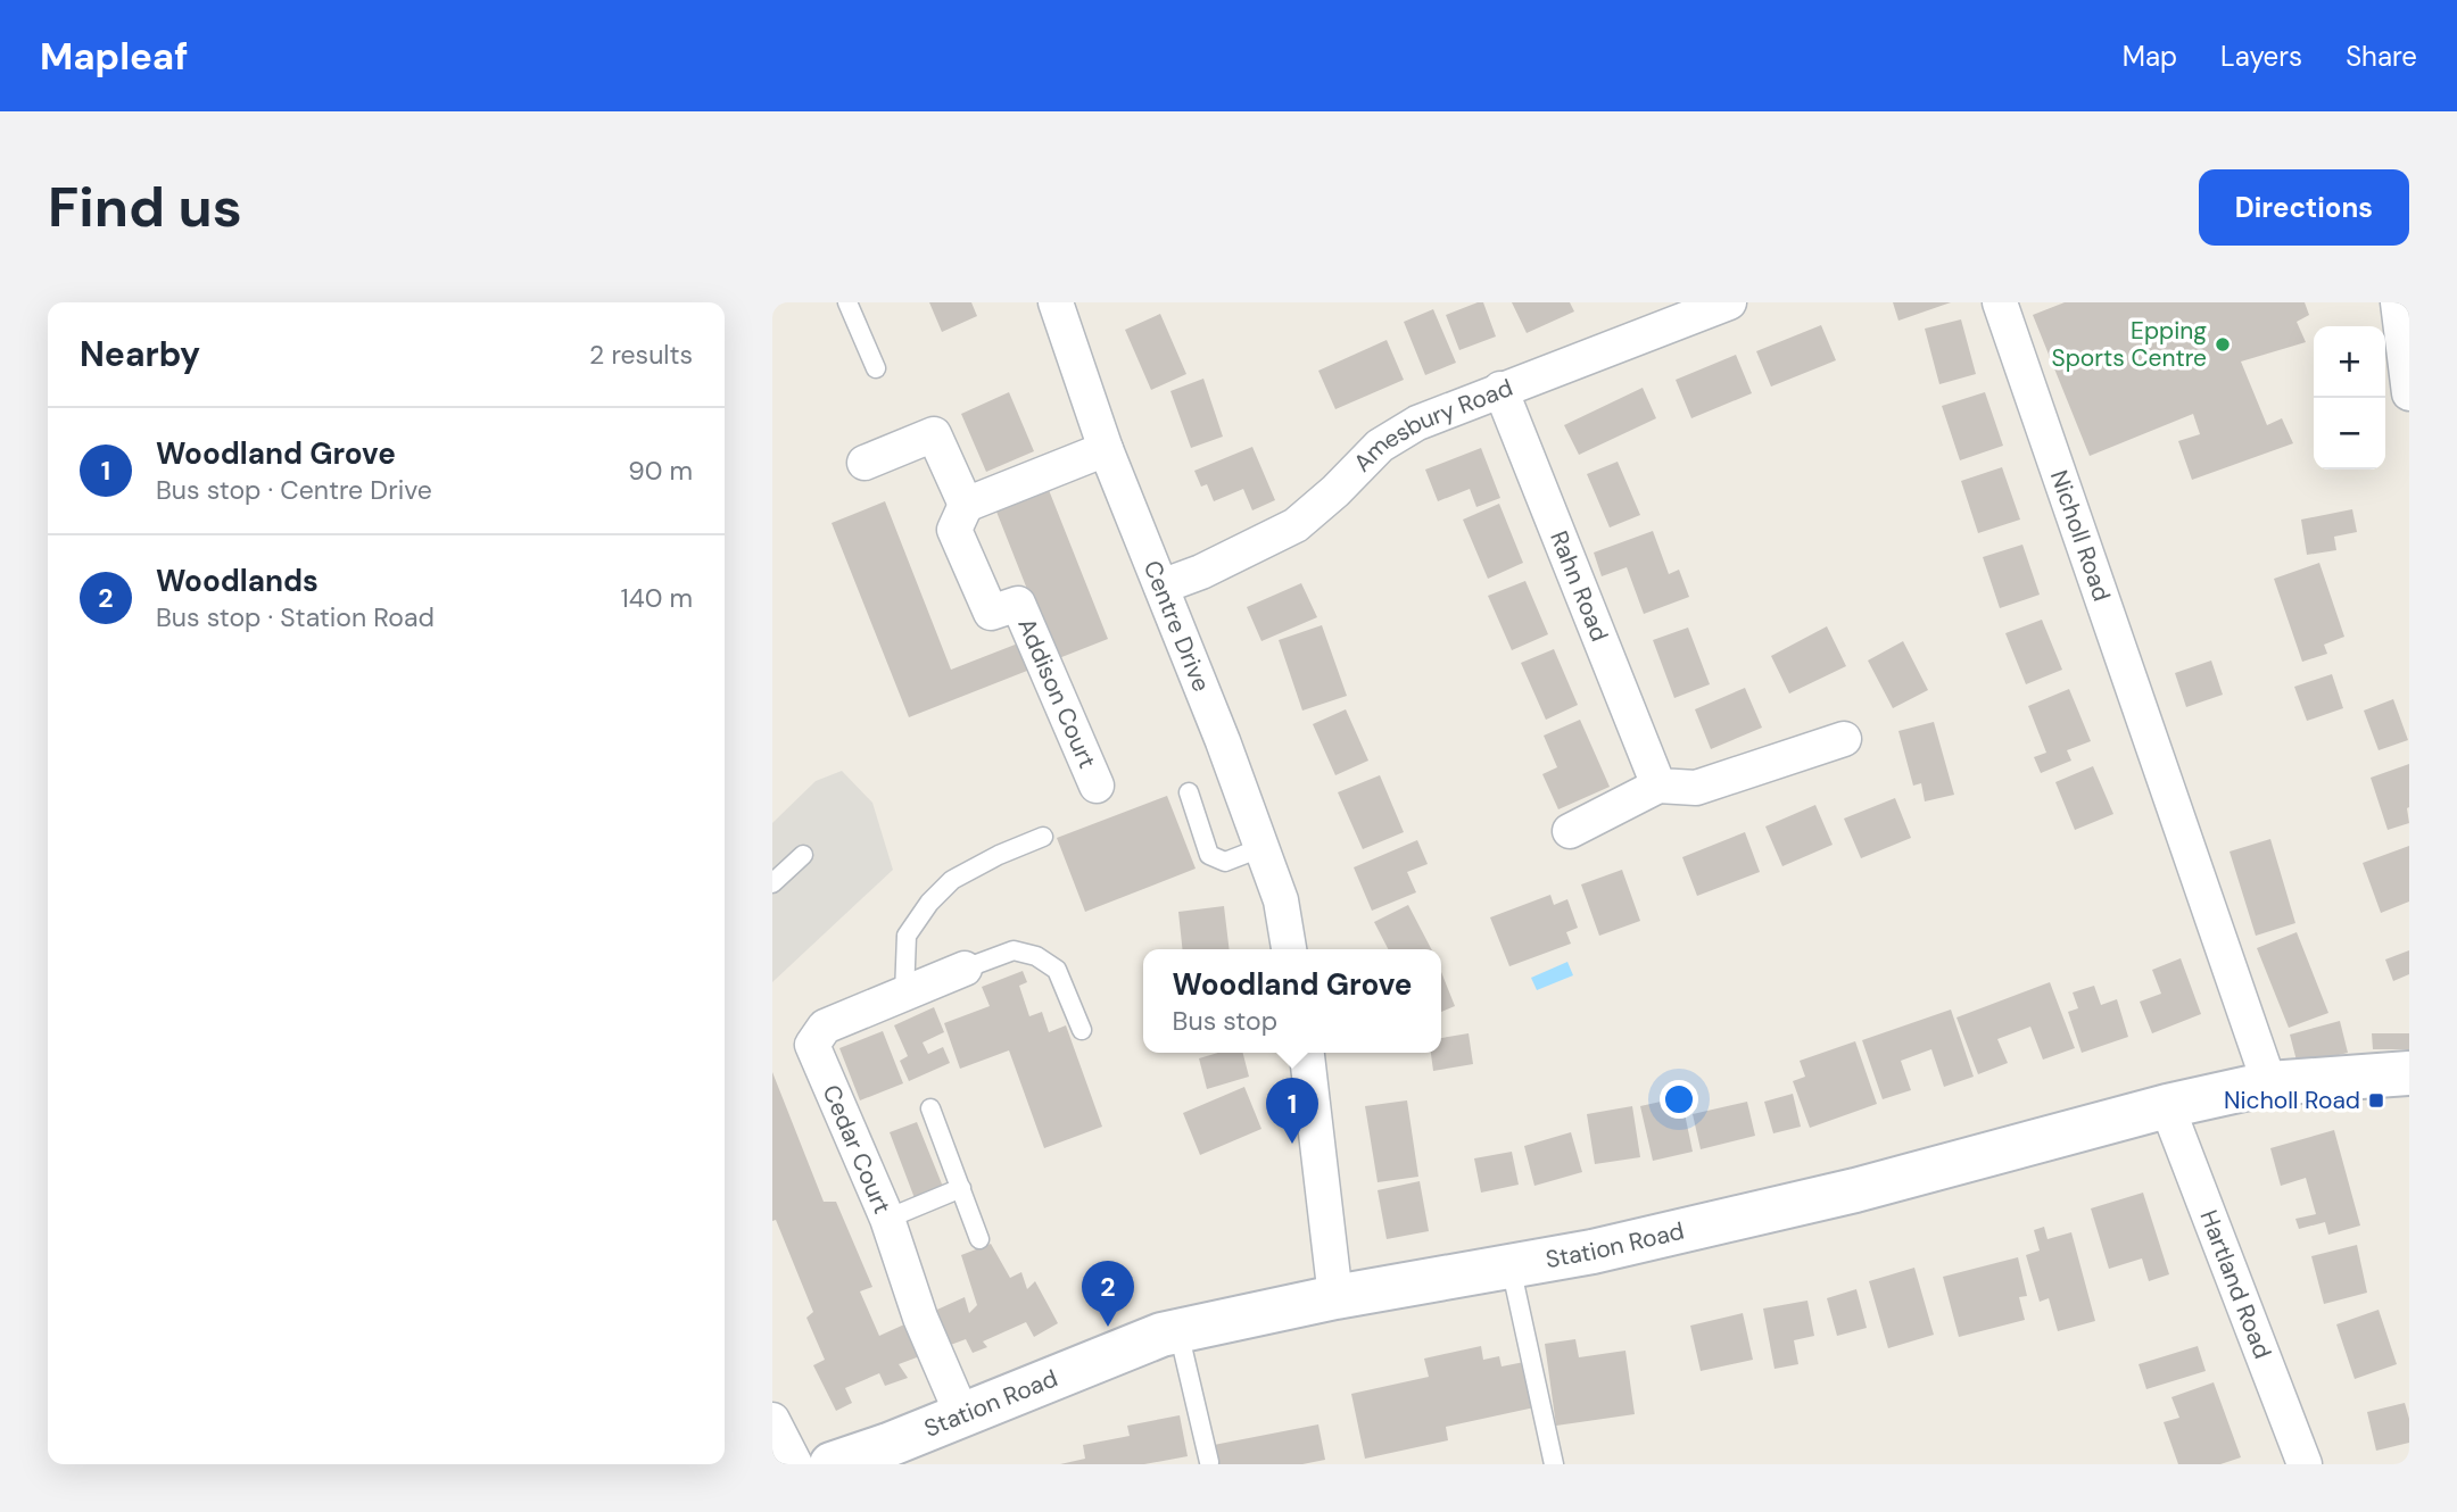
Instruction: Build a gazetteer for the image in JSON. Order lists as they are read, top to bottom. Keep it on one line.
{"streets":{"street":["Amesbury Road","Nicholl Road","Rahn Road","Centre Drive","Addison Court","Cedar Court","Station Road","Hartland Road"]},"crossings":[["Amesbury Road","Rahn Road"],["Amesbury Road","Centre Drive"],["Nicholl Road","Station Road"],["Cedar Court","Station Road"],["Station Road","Hartland Road"]],"places":{"other":["Epping Sports Centre"],"transit":["Nicholl Road"]},"page":{"header":"Mapleaf","nav":["Map","Layers","Share"],"buttons":"Directions","title":"Find us","heading":["Nearby","2 results"],"map_buttons":["+","−"],"list":[{"mark":"1","name":"Woodland Grove","note":"Bus stop · Centre Drive","value":"90 m"},{"mark":"2","name":"Woodlands","note":"Bus stop · Station Road","value":"140 m"}],"popup":["Woodland Grove","Bus stop"],"pins":["1","2"]}}
